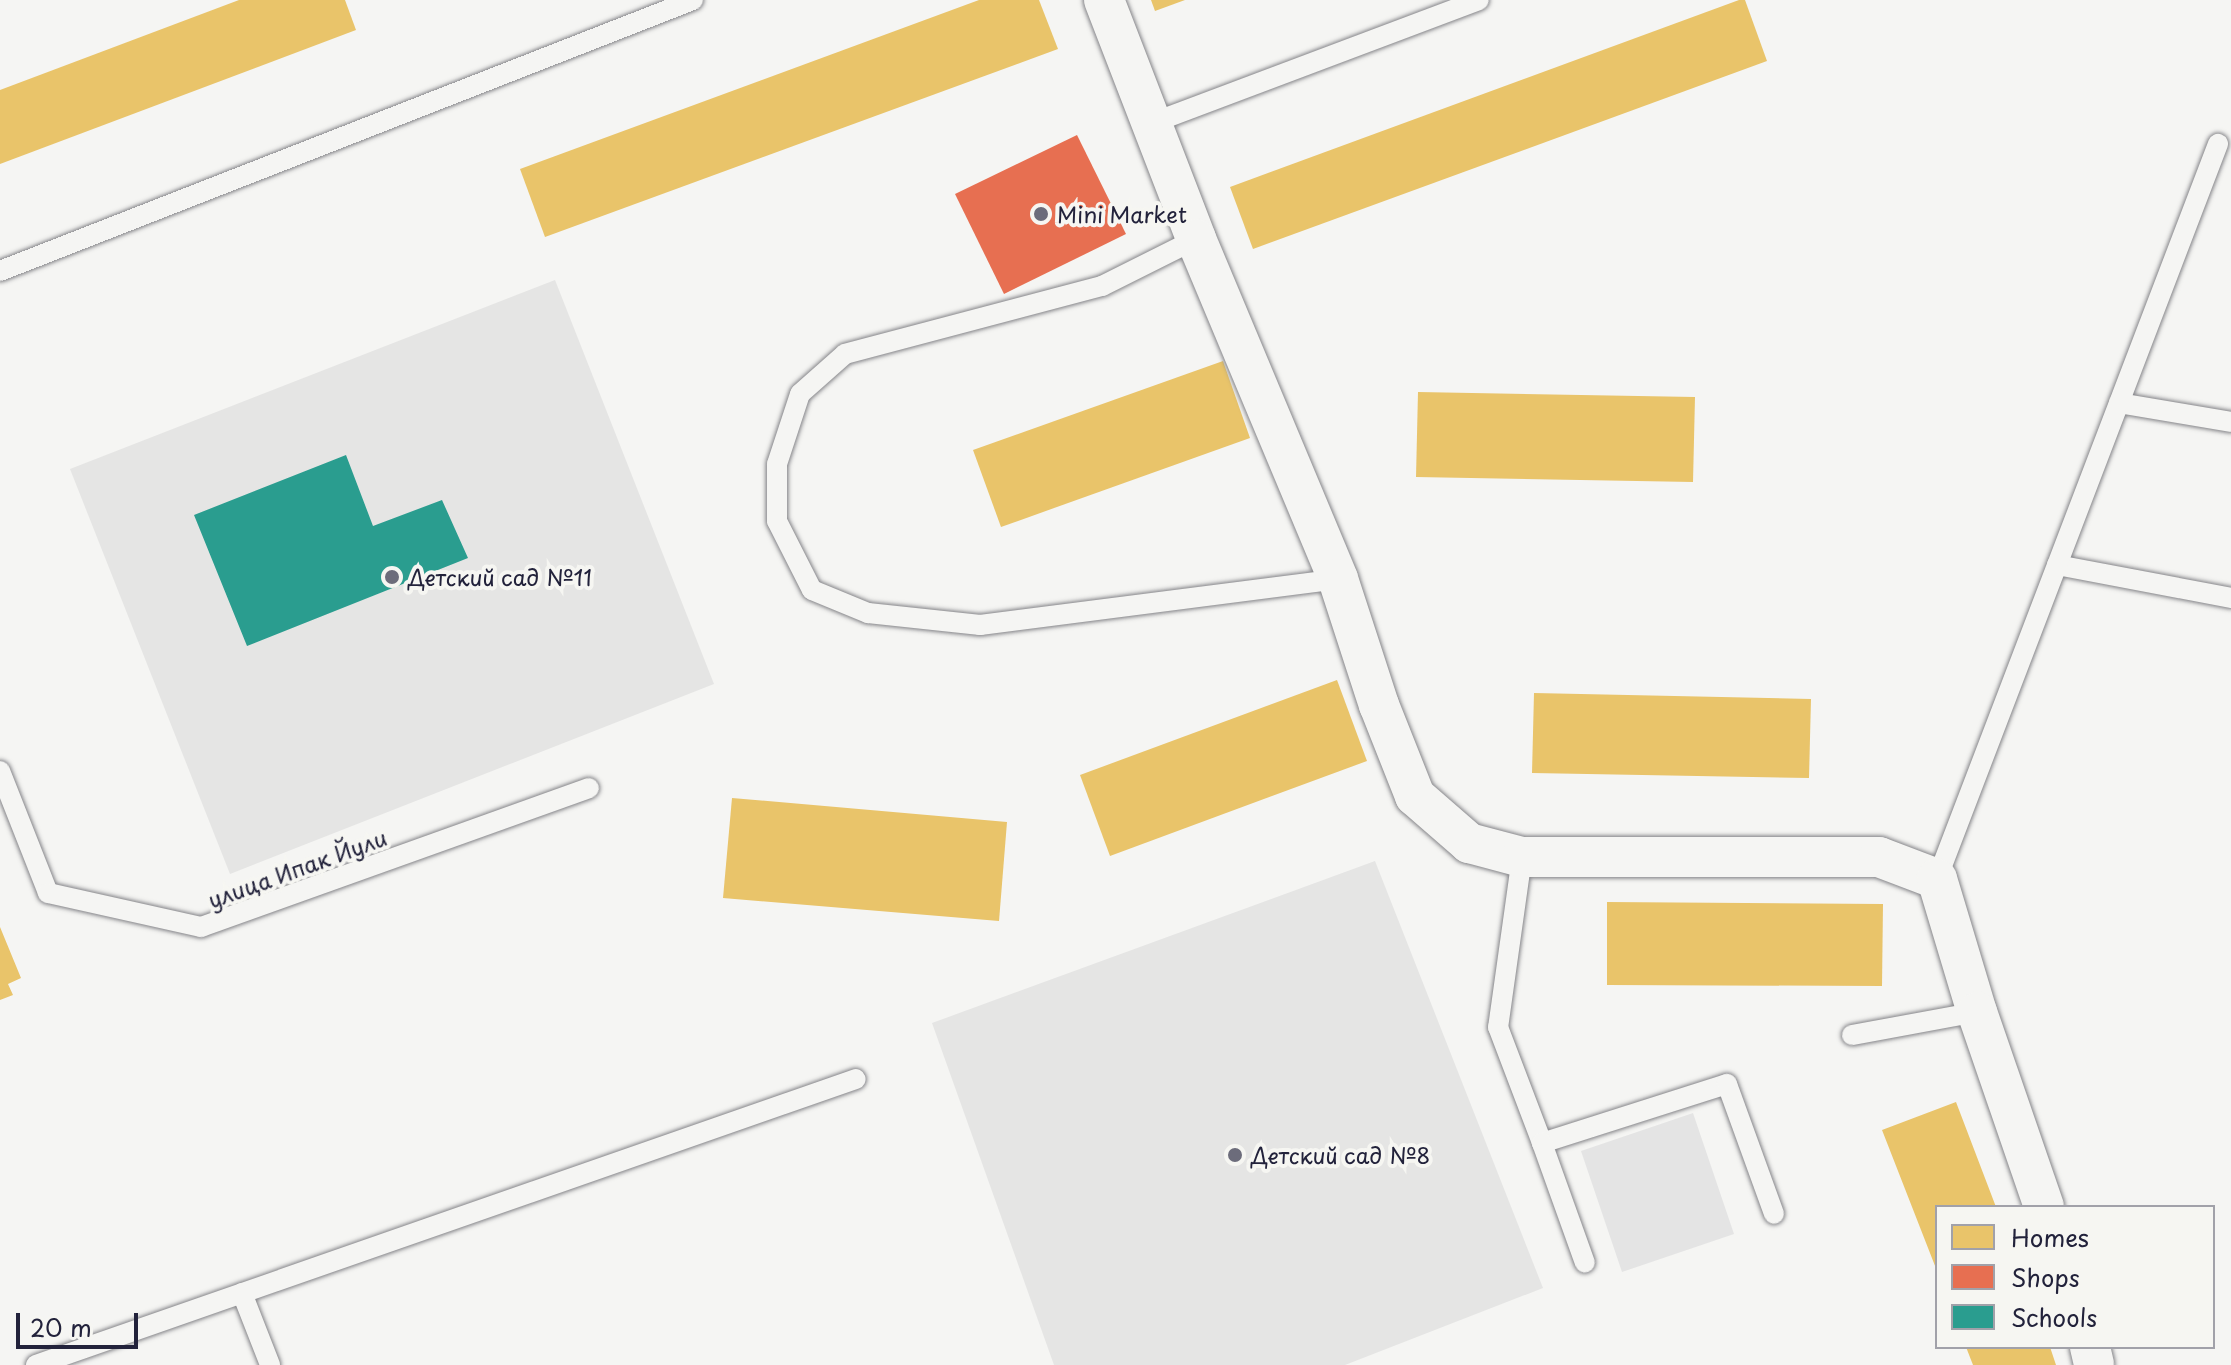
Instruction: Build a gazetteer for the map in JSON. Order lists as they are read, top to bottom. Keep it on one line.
{"streets":{"lane":["улица Ипак Йули"]},"places":["Mini Market","Детский сад №11","Детский сад №8"],"legend":["Homes","Shops","Schools"],"scale_bar":"20 m"}
